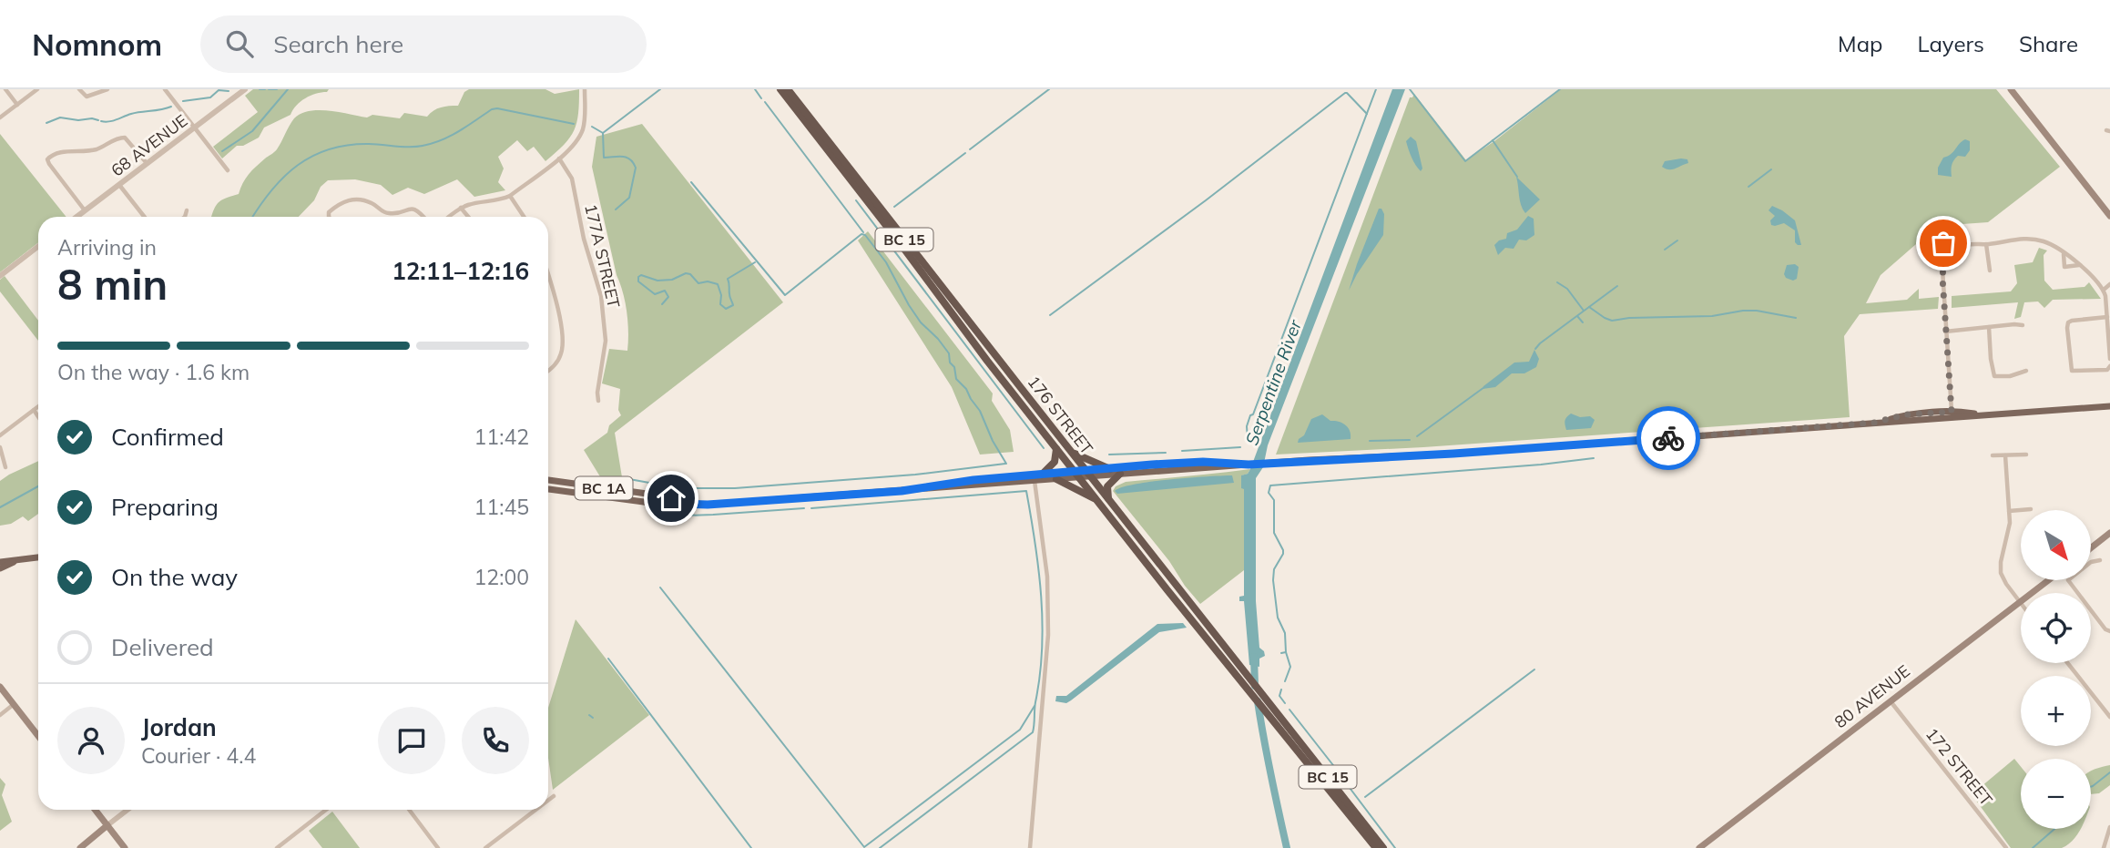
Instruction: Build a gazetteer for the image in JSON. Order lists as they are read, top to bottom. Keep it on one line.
{"streets":{"highway":["BC 15","176 STREET"],"main road":["BC 1A","80 AVENUE"],"street":["68 AVENUE","177A STREET","172 STREET"]},"crossings":[["BC 15","176 STREET"],["176 STREET","BC 1A"],["80 AVENUE","172 STREET"]],"water":["Serpentine River"],"north":"bottom right","page":{"header":"Nomnom","search":"Search here","nav":["Map","Layers","Share"],"heading":["8 min","Arriving in","12:11–12:16"],"panel":["Jordan","Courier · 4.4"],"bar":"On the way · 1.6 km","list":[["Confirmed","11:42"],["Preparing","11:45"],["On the way","12:00"],"Delivered"],"map_buttons":["+","−"]}}
